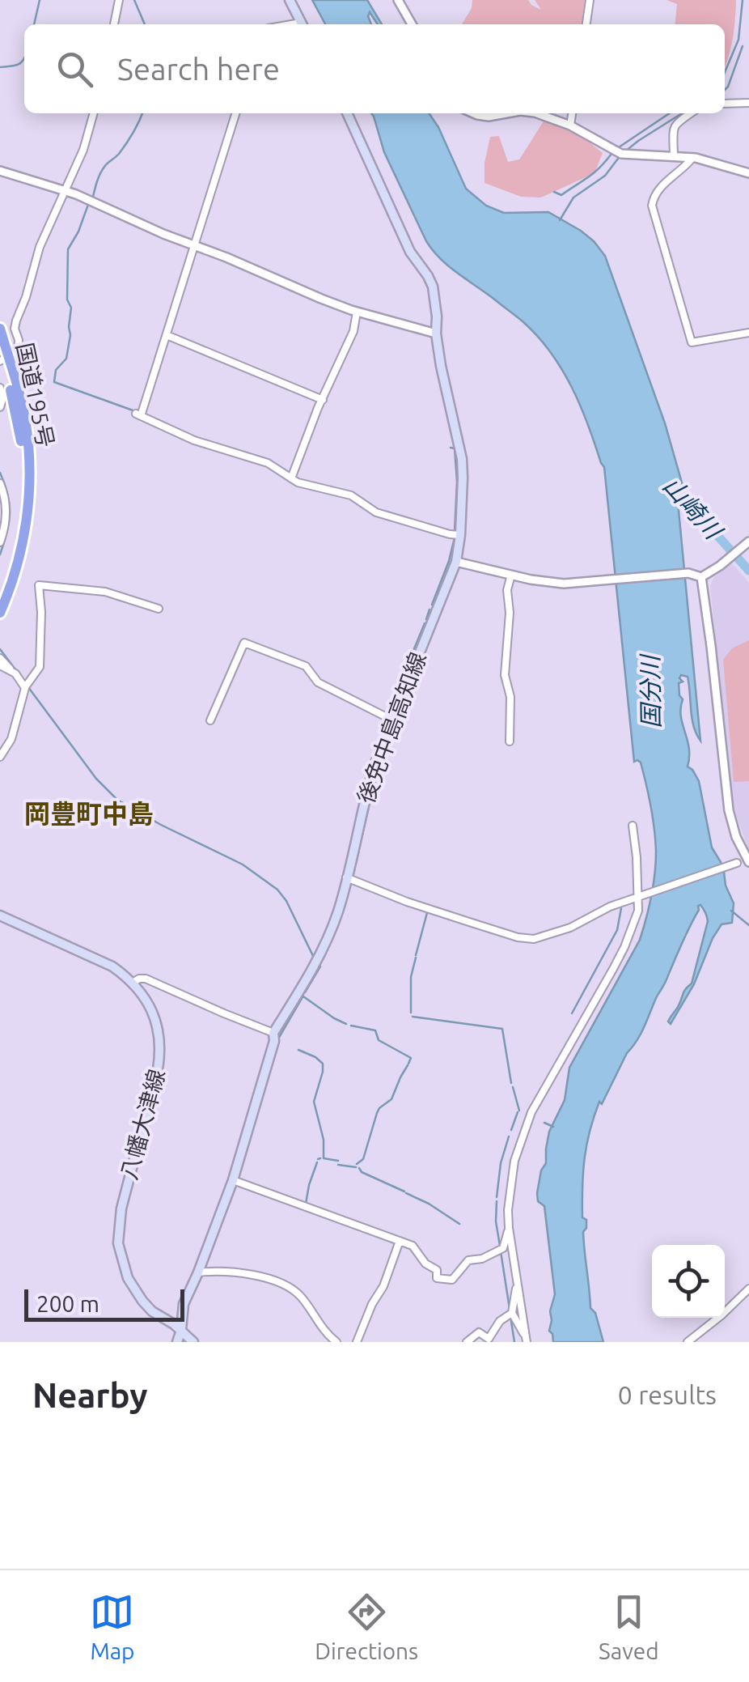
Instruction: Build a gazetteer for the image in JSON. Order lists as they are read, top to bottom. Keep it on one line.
{"streets":{"highway":["国道195号"],"main road":["後免中島高知線","八幡大津線"]},"crossings":[["後免中島高知線","八幡大津線"]],"districts":["岡豊町中島"],"water":["山崎川","国分川"],"scale_bar":"200 m","page":{"search":"Search here","scale":"200 m","heading":["Nearby","0 results"],"nav":["Map","Directions","Saved"]}}
